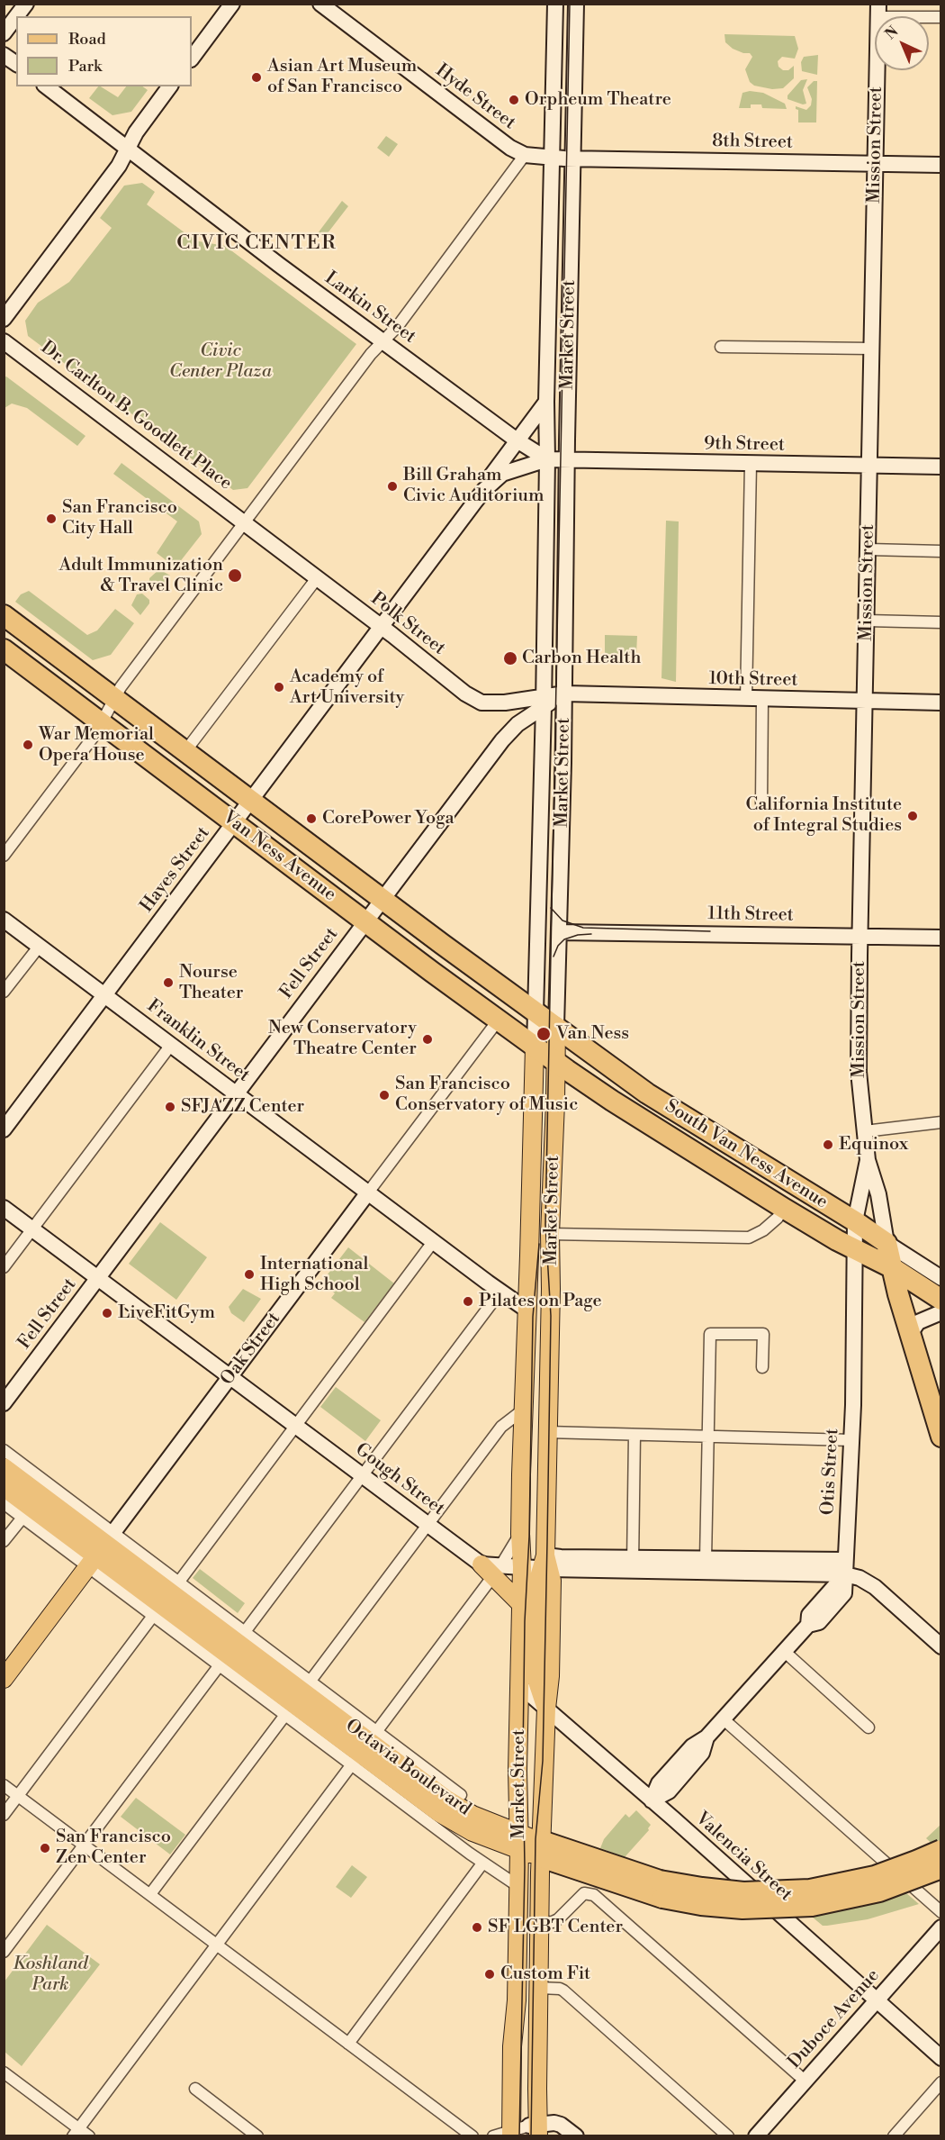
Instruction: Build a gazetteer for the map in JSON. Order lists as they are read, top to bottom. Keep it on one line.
{"streets":{"highway":["Mission Street","Van Ness Avenue","South Van Ness Avenue","Octavia Boulevard"],"main road":["Hyde Street","8th Street","Larkin Street","Market Street","Dr. Carlton B. Goodlett Place","9th Street","Polk Street","10th Street","Hayes Street","11th Street","Fell Street","Franklin Street","Oak Street","Otis Street","Gough Street","Valencia Street","Duboce Avenue"]},"crossings":[["Hyde Street","8th Street"],["Hyde Street","Market Street"],["8th Street","Mission Street"],["8th Street","Market Street"],["Mission Street","9th Street"],["Mission Street","10th Street"],["Mission Street","11th Street"],["Mission Street","South Van Ness Avenue"],["Mission Street","Otis Street"],["Larkin Street","Market Street"],["Larkin Street","9th Street"],["Market Street","9th Street"],["Market Street","Polk Street"],["Market Street","10th Street"],["Market Street","Van Ness Avenue"],["Market Street","11th Street"],["Market Street","Fell Street"],["Market Street","Franklin Street"],["Market Street","South Van Ness Avenue"],["Market Street","Octavia Boulevard"],["Market Street","Valencia Street"],["Dr. Carlton B. Goodlett Place","Polk Street"],["Polk Street","10th Street"],["Polk Street","Hayes Street"],["Polk Street","Fell Street"],["Van Ness Avenue","Hayes Street"],["Van Ness Avenue","Fell Street"],["Van Ness Avenue","South Van Ness Avenue"],["Van Ness Avenue","Oak Street"],["Hayes Street","Franklin Street"],["Fell Street","Franklin Street"],["Fell Street","Gough Street"],["Franklin Street","Oak Street"],["South Van Ness Avenue","Otis Street"],["Oak Street","Gough Street"],["Oak Street","Octavia Boulevard"],["Otis Street","Valencia Street"],["Valencia Street","Duboce Avenue"]],"districts":["CIVIC CENTER"],"parks":["Civic Center Plaza","Koshland Park"],"places":["Asian Art Museum of San Francisco","Orpheum Theatre","Bill Graham Civic Auditorium","San Francisco City Hall","Adult Immunization & Travel Clinic","Carbon Health","Academy of Art University","War Memorial Opera House","California Institute of Integral Studies","CorePower Yoga","Nourse Theater","Van Ness","New Conservatory Theatre Center","San Francisco Conservatory of Music","SFJAZZ Center","Equinox","International High School","Pilates on Page","LiveFitGym","San Francisco Zen Center","SF LGBT Center","Custom Fit"],"legend":["Road","Park"],"north":"top left"}
